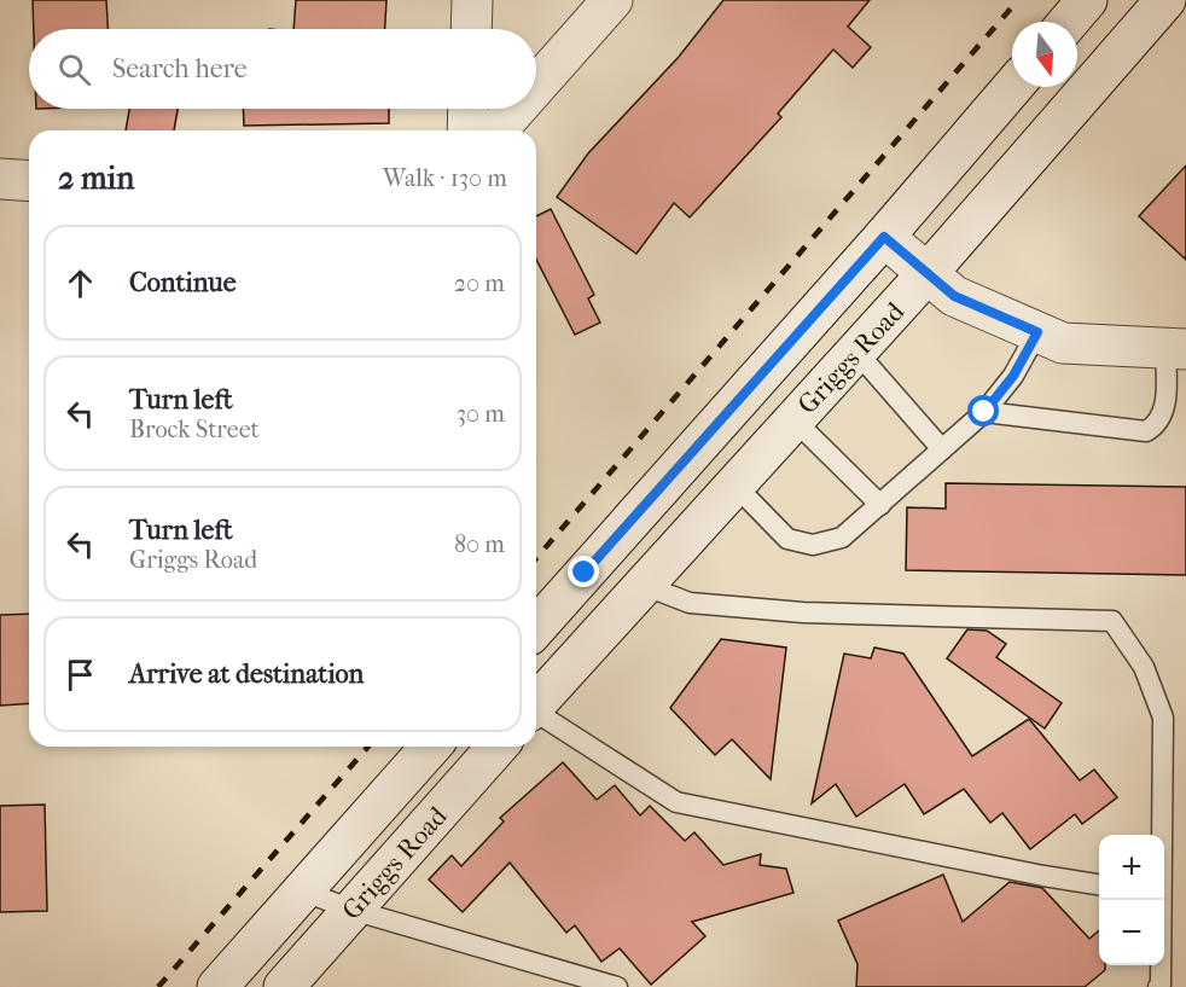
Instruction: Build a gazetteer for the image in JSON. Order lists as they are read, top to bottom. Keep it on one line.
{"streets":{"main road":["Griggs Road"]},"north":"bottom","page":{"search":"Search here","heading":["2 min","Walk · 130 m"],"list":[["Continue","20 m"],["Turn left","Brock Street","30 m"],["Turn left","Griggs Road","80 m"],"Arrive at destination"],"map_buttons":["+","−"]}}
